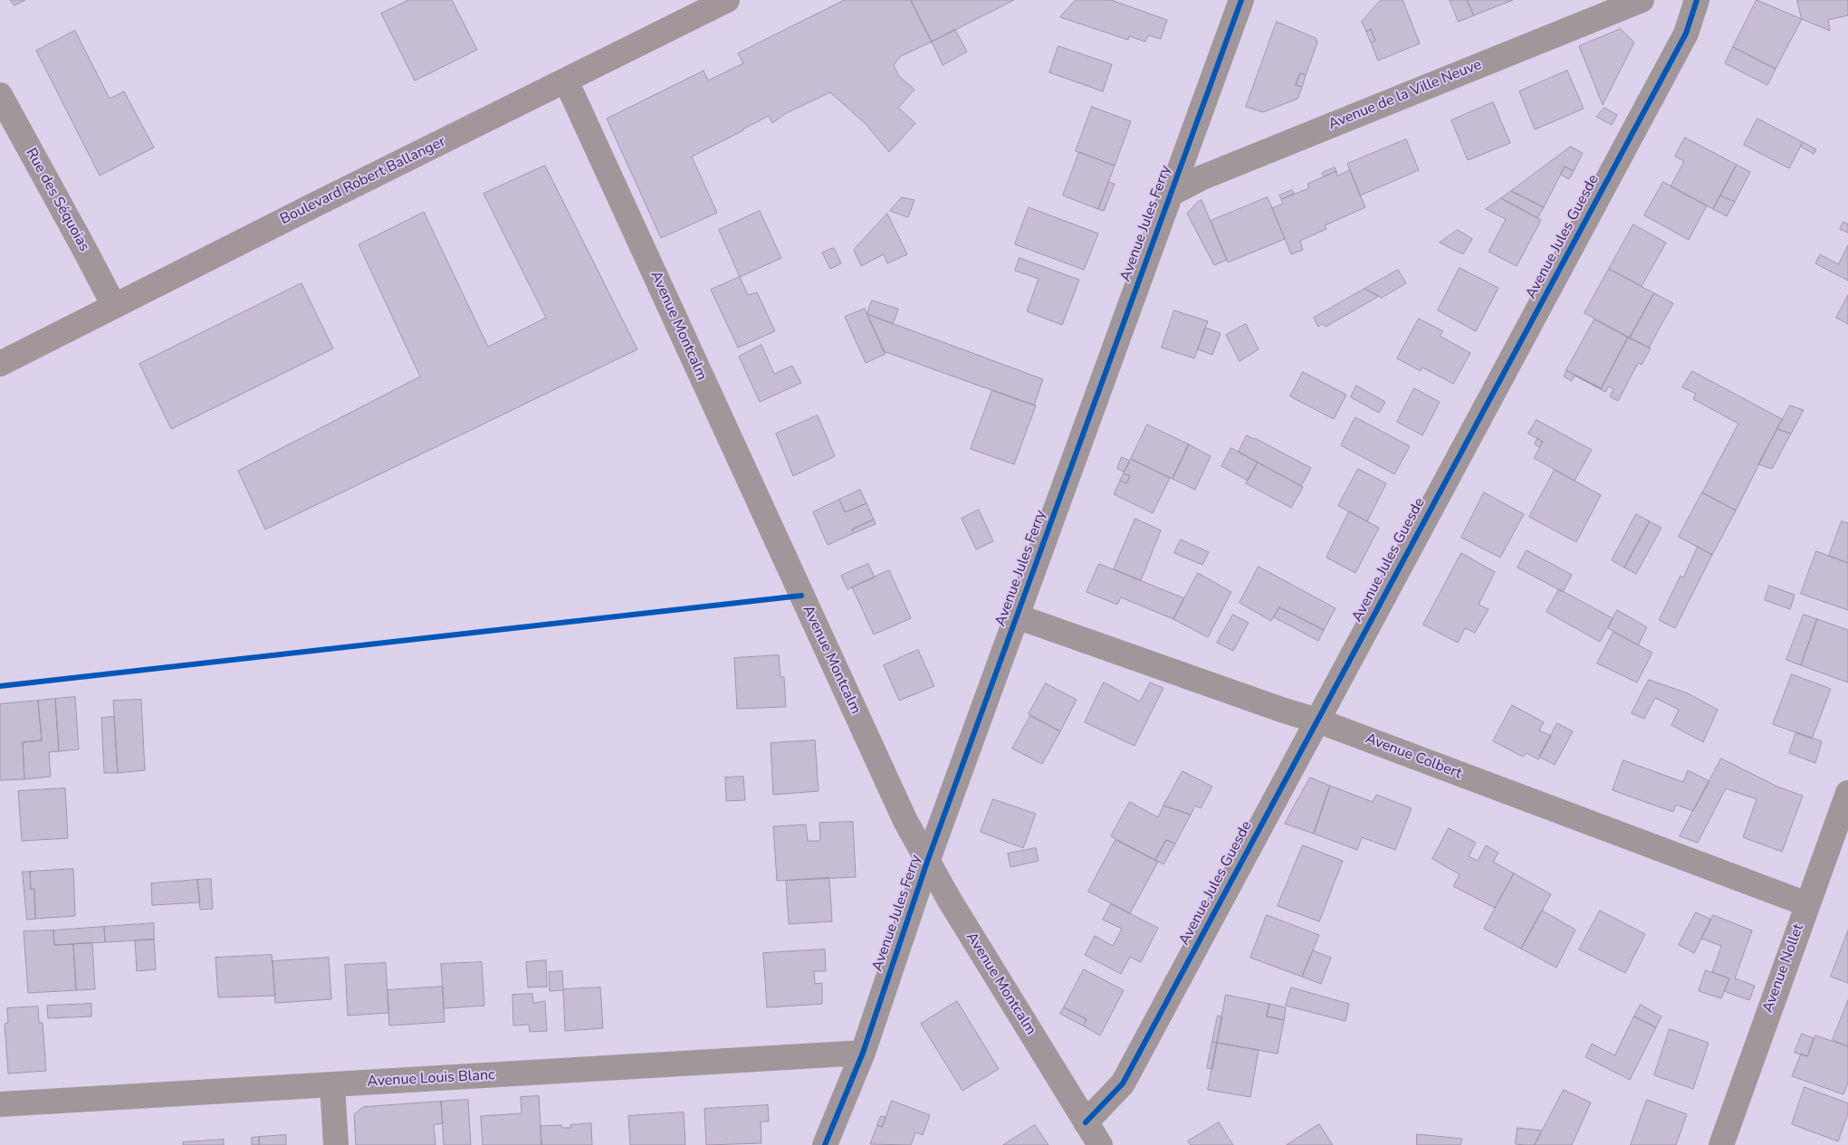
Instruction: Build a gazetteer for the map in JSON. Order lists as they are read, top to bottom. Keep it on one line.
{"streets":{"main road":["Boulevard Robert Ballanger"],"street":["Avenue de la Ville Neuve","Rue des Séquoias","Avenue Jules Ferry","Avenue Jules Guesde","Avenue Montcalm","Avenue Colbert","Avenue Nollet","Avenue Louis Blanc"]},"crossings":[["Avenue de la Ville Neuve","Avenue Jules Ferry"],["Boulevard Robert Ballanger","Rue des Séquoias"],["Boulevard Robert Ballanger","Avenue Montcalm"],["Avenue Jules Ferry","Avenue Montcalm"],["Avenue Jules Ferry","Avenue Colbert"],["Avenue Jules Ferry","Avenue Louis Blanc"],["Avenue Jules Guesde","Avenue Montcalm"],["Avenue Jules Guesde","Avenue Colbert"],["Avenue Colbert","Avenue Nollet"]]}
